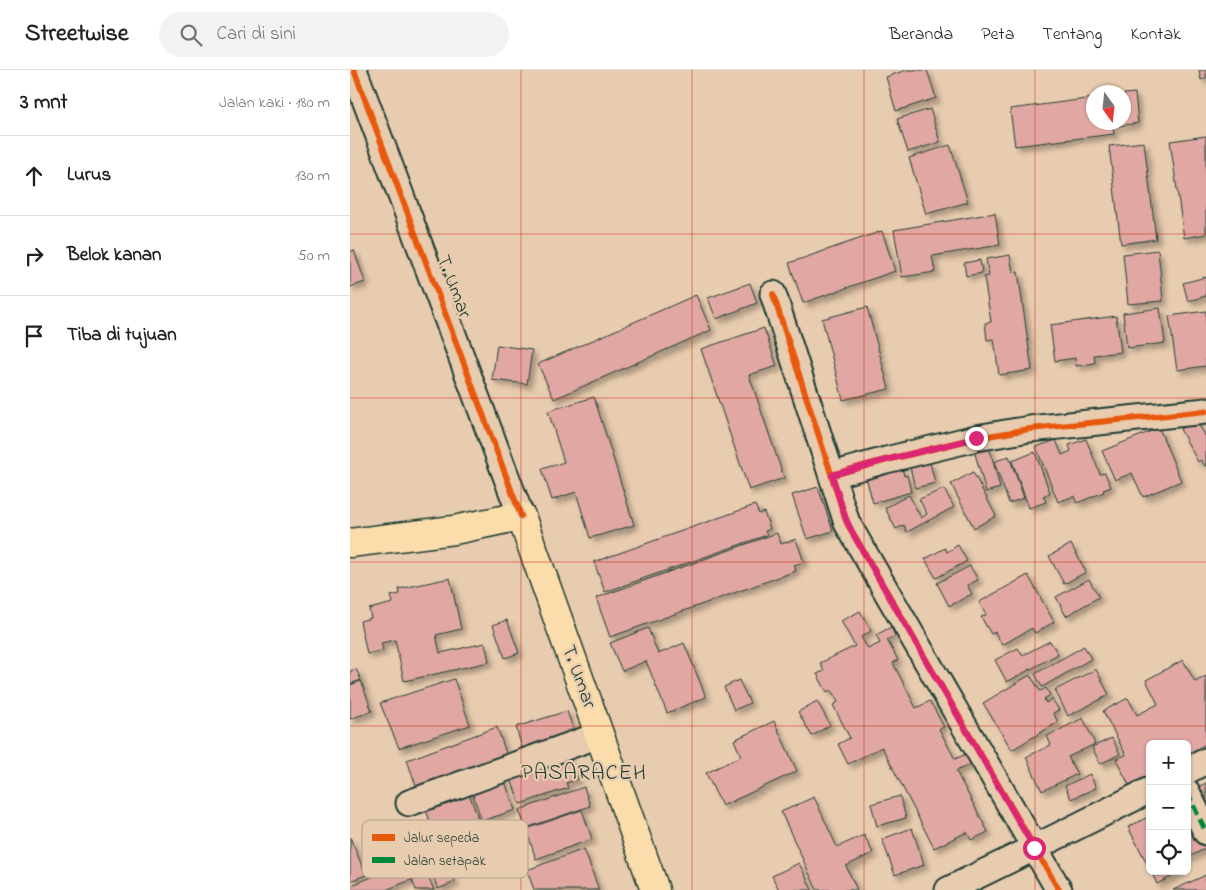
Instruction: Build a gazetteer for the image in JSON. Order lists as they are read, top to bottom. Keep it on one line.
{"streets":{"main road":["T. Umar"]},"districts":["PASARACEH"],"legend":["Jalur sepeda","Jalan setapak"],"north":"bottom","page":{"header":"Streetwise","search":"Cari di sini","nav":["Beranda","Peta","Tentang","Kontak"],"heading":["3 mnt","Jalan kaki · 180 m"],"list":[["Lurus","130 m"],["Belok kanan","50 m"],"Tiba di tujuan"],"map_buttons":["+","−"]}}
